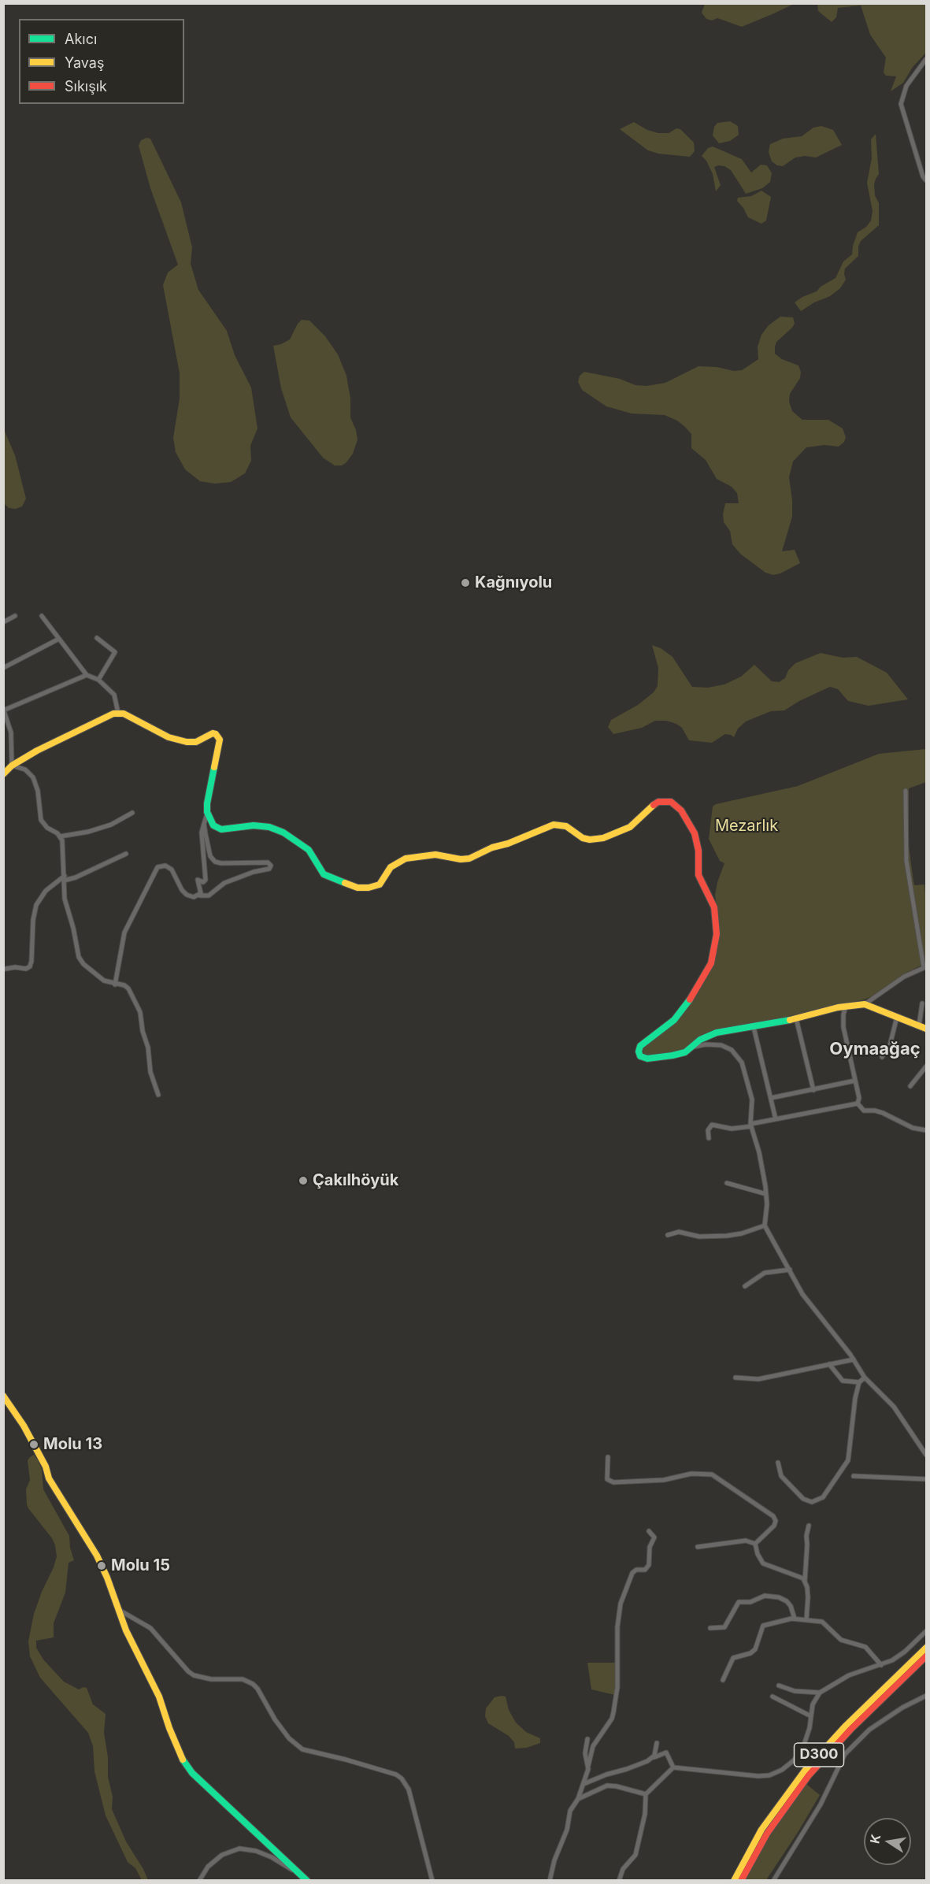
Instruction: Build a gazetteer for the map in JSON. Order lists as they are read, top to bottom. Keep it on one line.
{"streets":{"main road":["D300"]},"districts":["Oymaağaç"],"parks":["Mezarlık"],"places":["Kağnıyolu","Çakılhöyük","Molu 13","Molu 15"],"legend":["Akıcı","Yavaş","Sıkışık"],"north":"left"}
